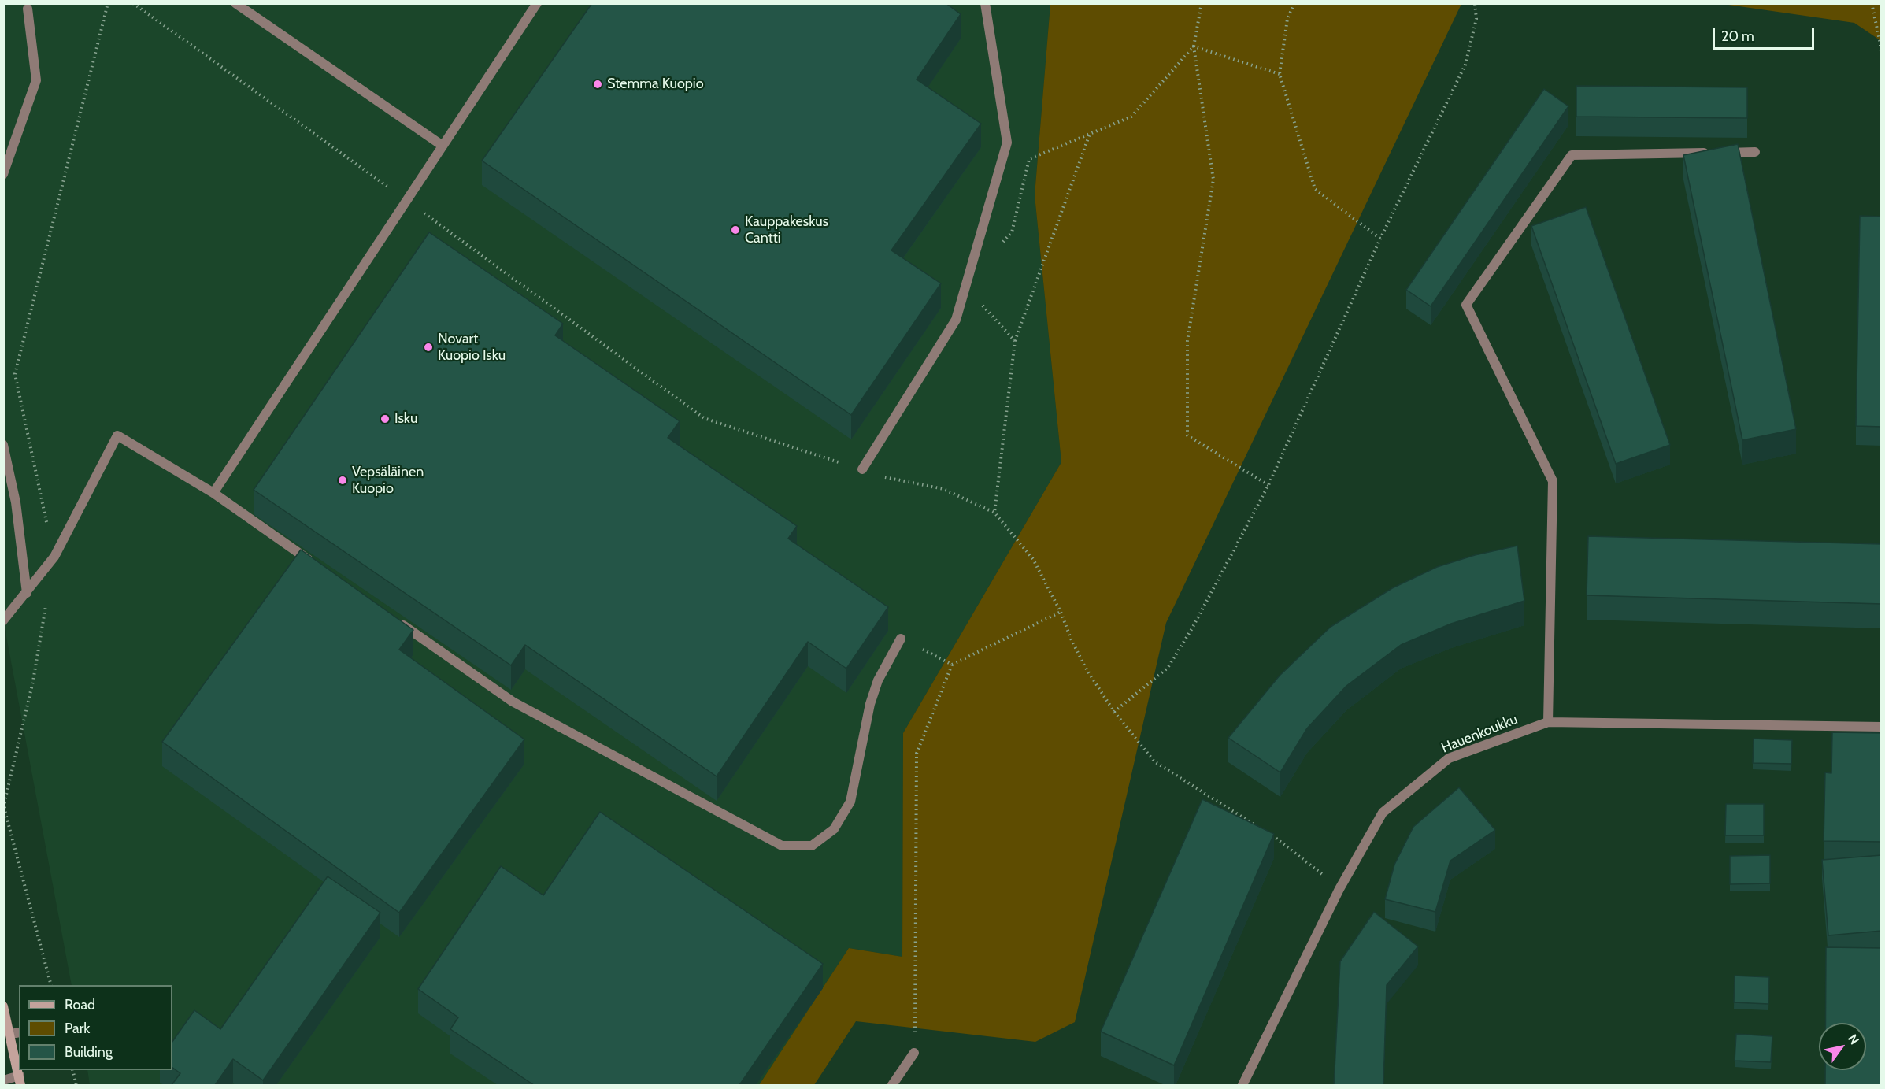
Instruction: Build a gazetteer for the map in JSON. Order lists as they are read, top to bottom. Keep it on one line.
{"streets":{"street":["Hauenkoukku"]},"places":["Stemma Kuopio","Kauppakeskus Cantti","Novart Kuopio Isku","Isku","Vepsäläinen Kuopio"],"legend":["Road","Park","Building"],"scale_bar":"20 m","north":"top right"}
